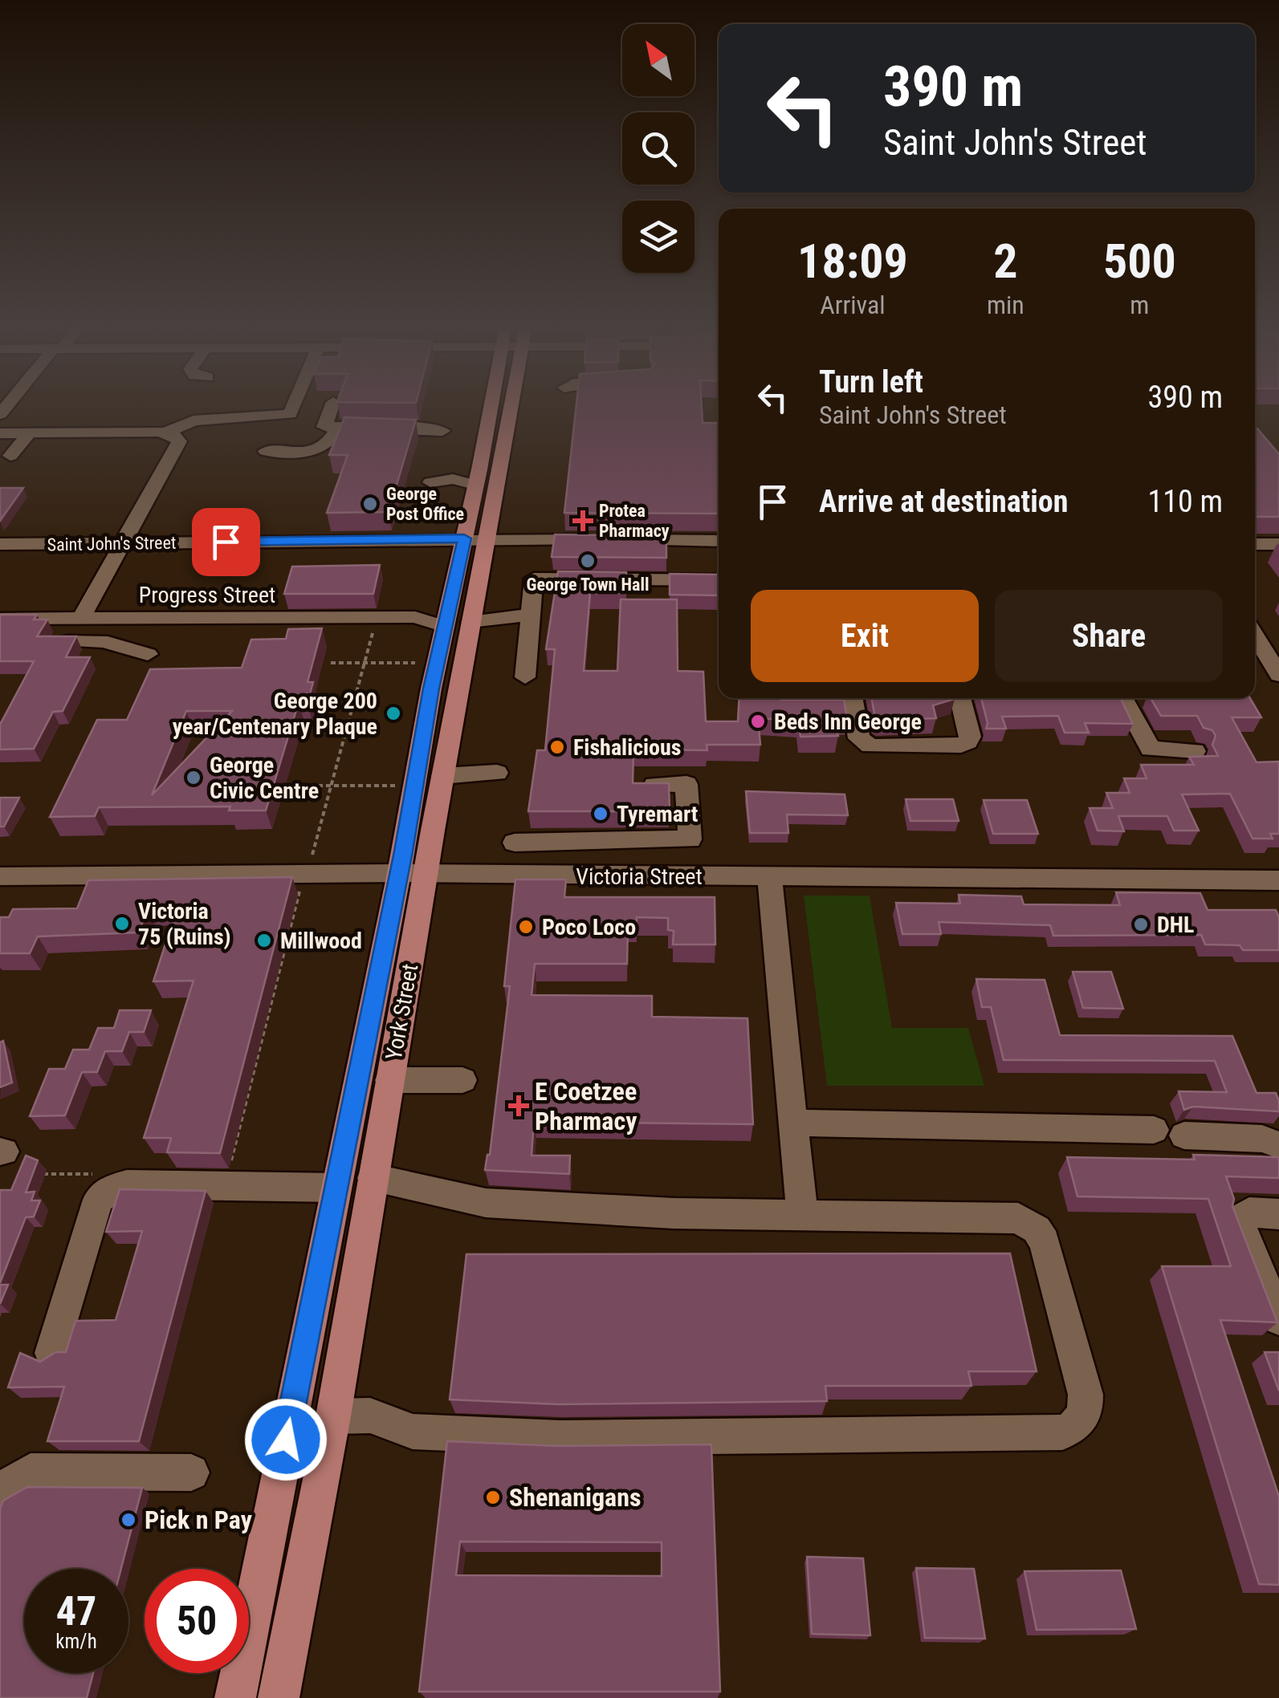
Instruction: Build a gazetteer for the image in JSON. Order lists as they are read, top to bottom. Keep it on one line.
{"streets":{"main road":["York Street"],"street":["Saint John's Street","Progress Street","Victoria Street"]},"crossings":[["Saint John's Street","York Street"],["Progress Street","York Street"],["Victoria Street","York Street"]],"places":{"other":["George Post Office","George Town Hall","George 200 year/Centenary Plaque","Beds Inn George","Fishalicious","George Civic Centre","Tyremart","Victoria 75 (Ruins)","DHL","Poco Loco","Millwood","Shenanigans","Pick n Pay"],"health":["Protea Pharmacy","E Coetzee Pharmacy"]},"north":"top left","page":{"turn":["390 m","Saint John's Street"],"eta":["18:09","Arrival","2","min","500","m"],"list":[{"name":"Turn left","note":"Saint John's Street","value":"390 m"},{"name":"Arrive at destination","value":"110 m"}],"buttons":["Exit","Share"],"speed":"47 km/h","limit":"50"}}
